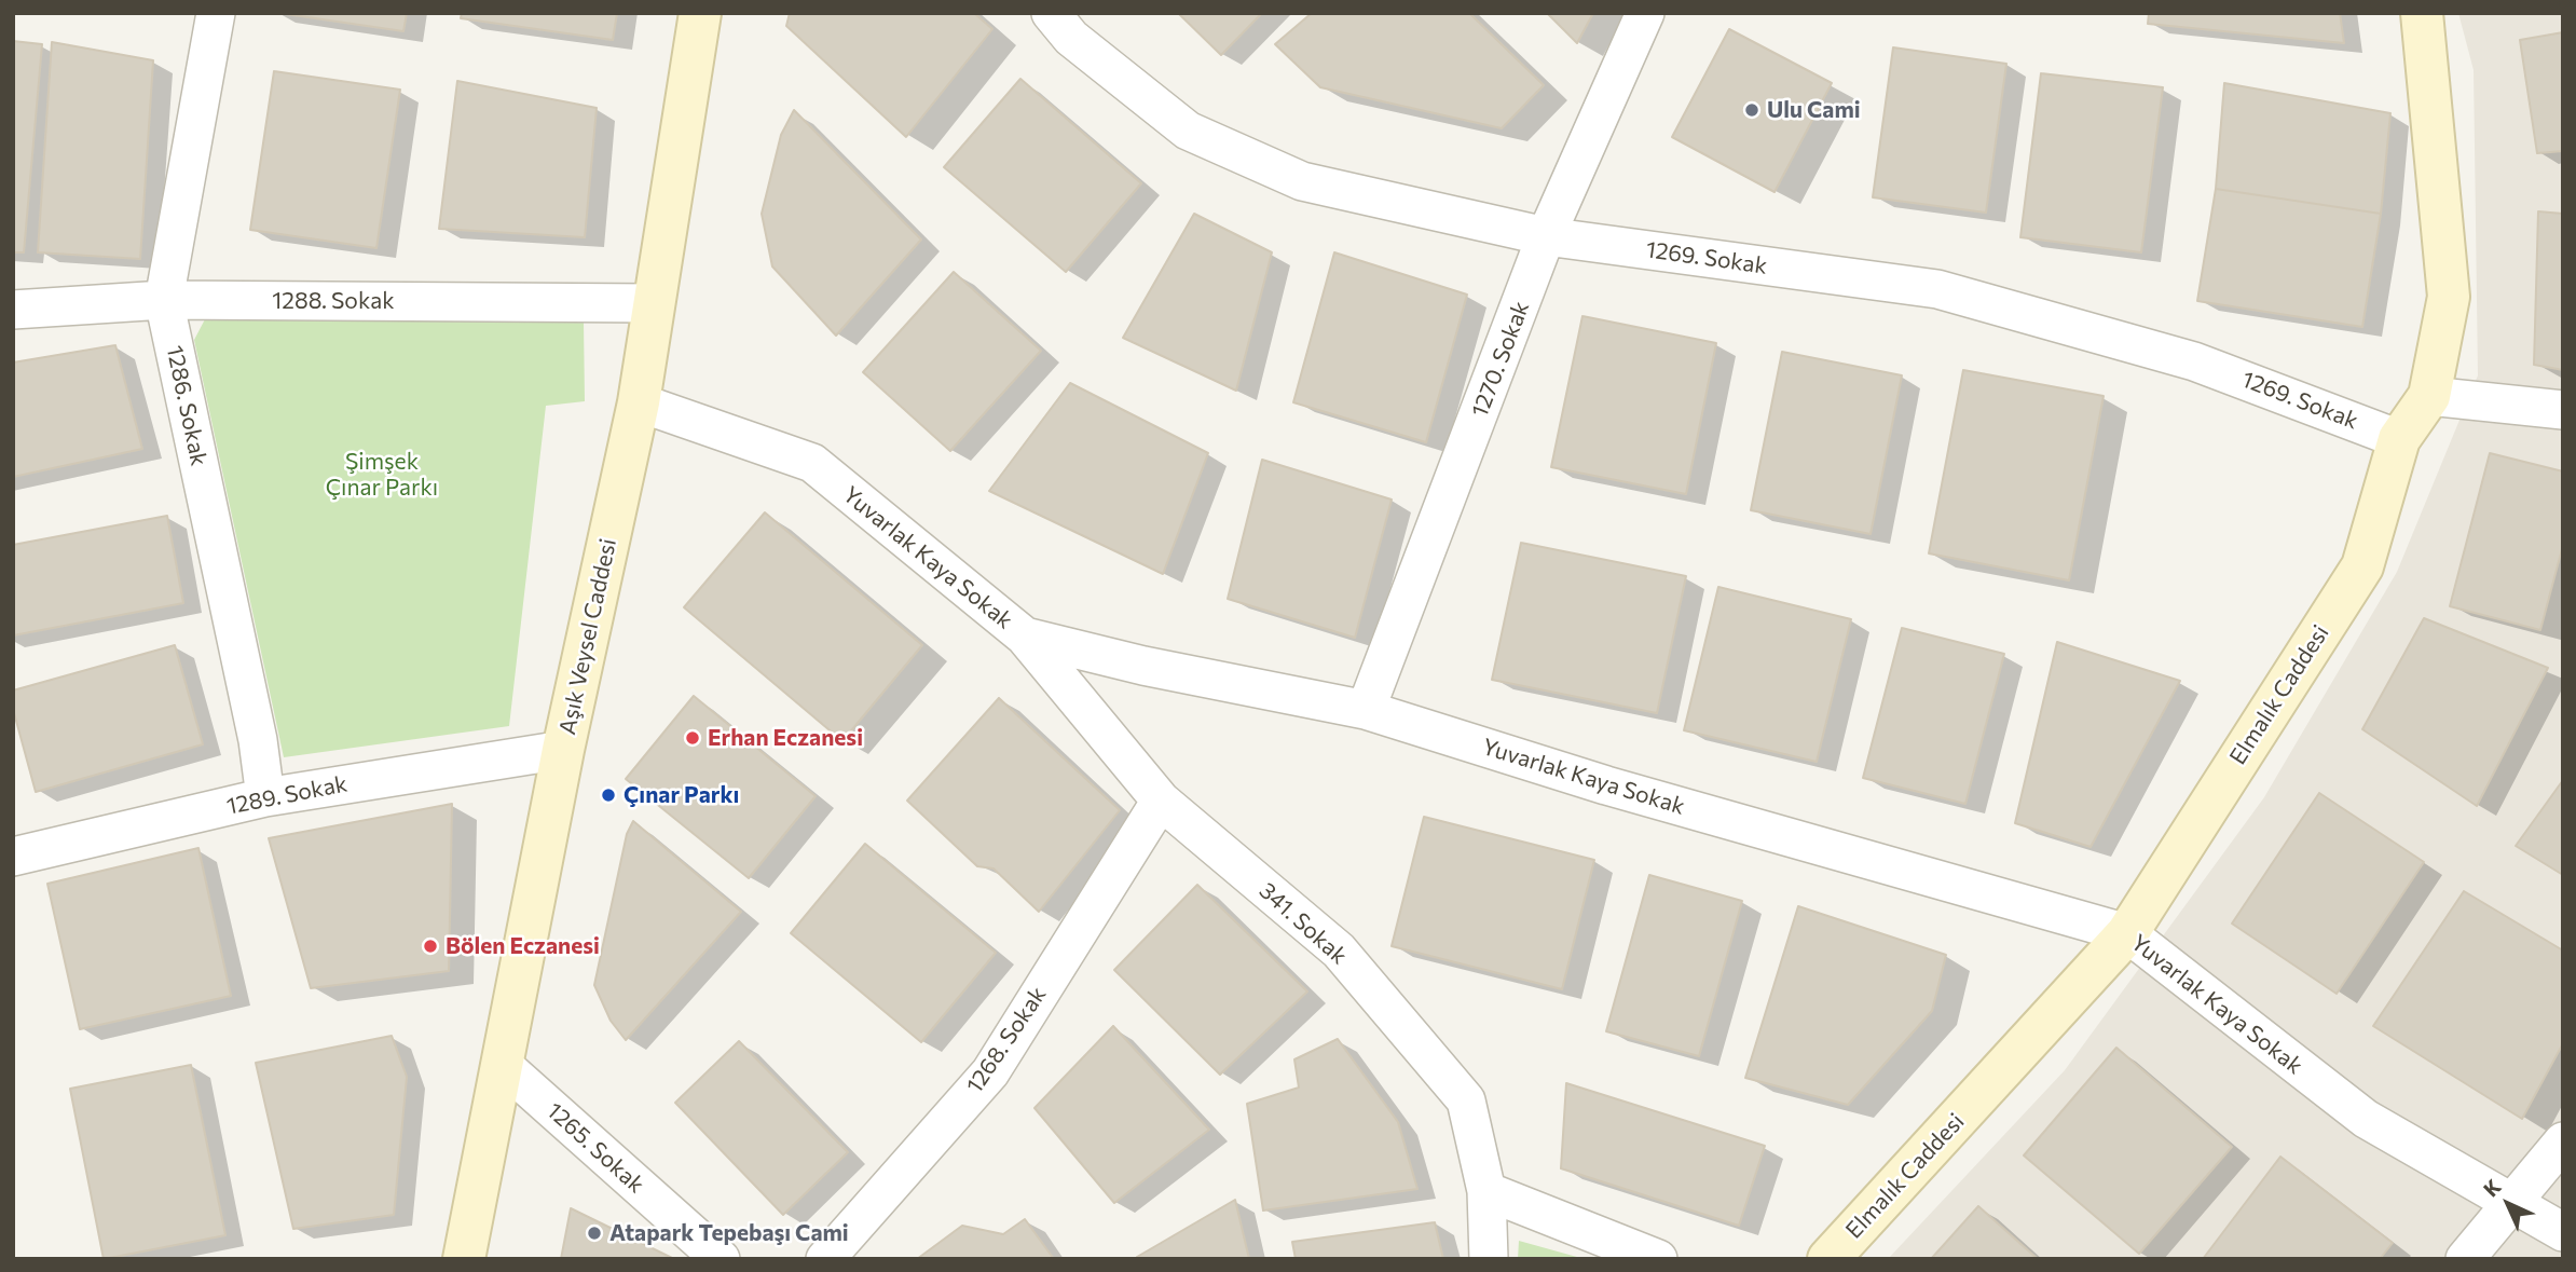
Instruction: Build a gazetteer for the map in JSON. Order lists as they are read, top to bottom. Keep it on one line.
{"streets":{"street":["1269. Sokak","1288. Sokak","1270. Sokak","1286. Sokak","Yuvarlak Kaya Sokak","Aşık Veysel Caddesi","Elmalık Caddesi","1289. Sokak","341. Sokak","1268. Sokak","1265. Sokak"]},"crossings":[["1269. Sokak","1270. Sokak"],["1269. Sokak","Elmalık Caddesi"],["1288. Sokak","1286. Sokak"],["1288. Sokak","Aşık Veysel Caddesi"],["1270. Sokak","Yuvarlak Kaya Sokak"],["1286. Sokak","1289. Sokak"],["Yuvarlak Kaya Sokak","Aşık Veysel Caddesi"],["Yuvarlak Kaya Sokak","Elmalık Caddesi"],["Yuvarlak Kaya Sokak","341. Sokak"],["Aşık Veysel Caddesi","1289. Sokak"],["Aşık Veysel Caddesi","1265. Sokak"],["341. Sokak","1268. Sokak"]],"parks":["Şimşek Çınar Parkı"],"places":["Ulu Cami","Erhan Eczanesi","Çınar Parkı","Bölen Eczanesi","Atapark Tepebaşı Cami"],"north":"top left"}
